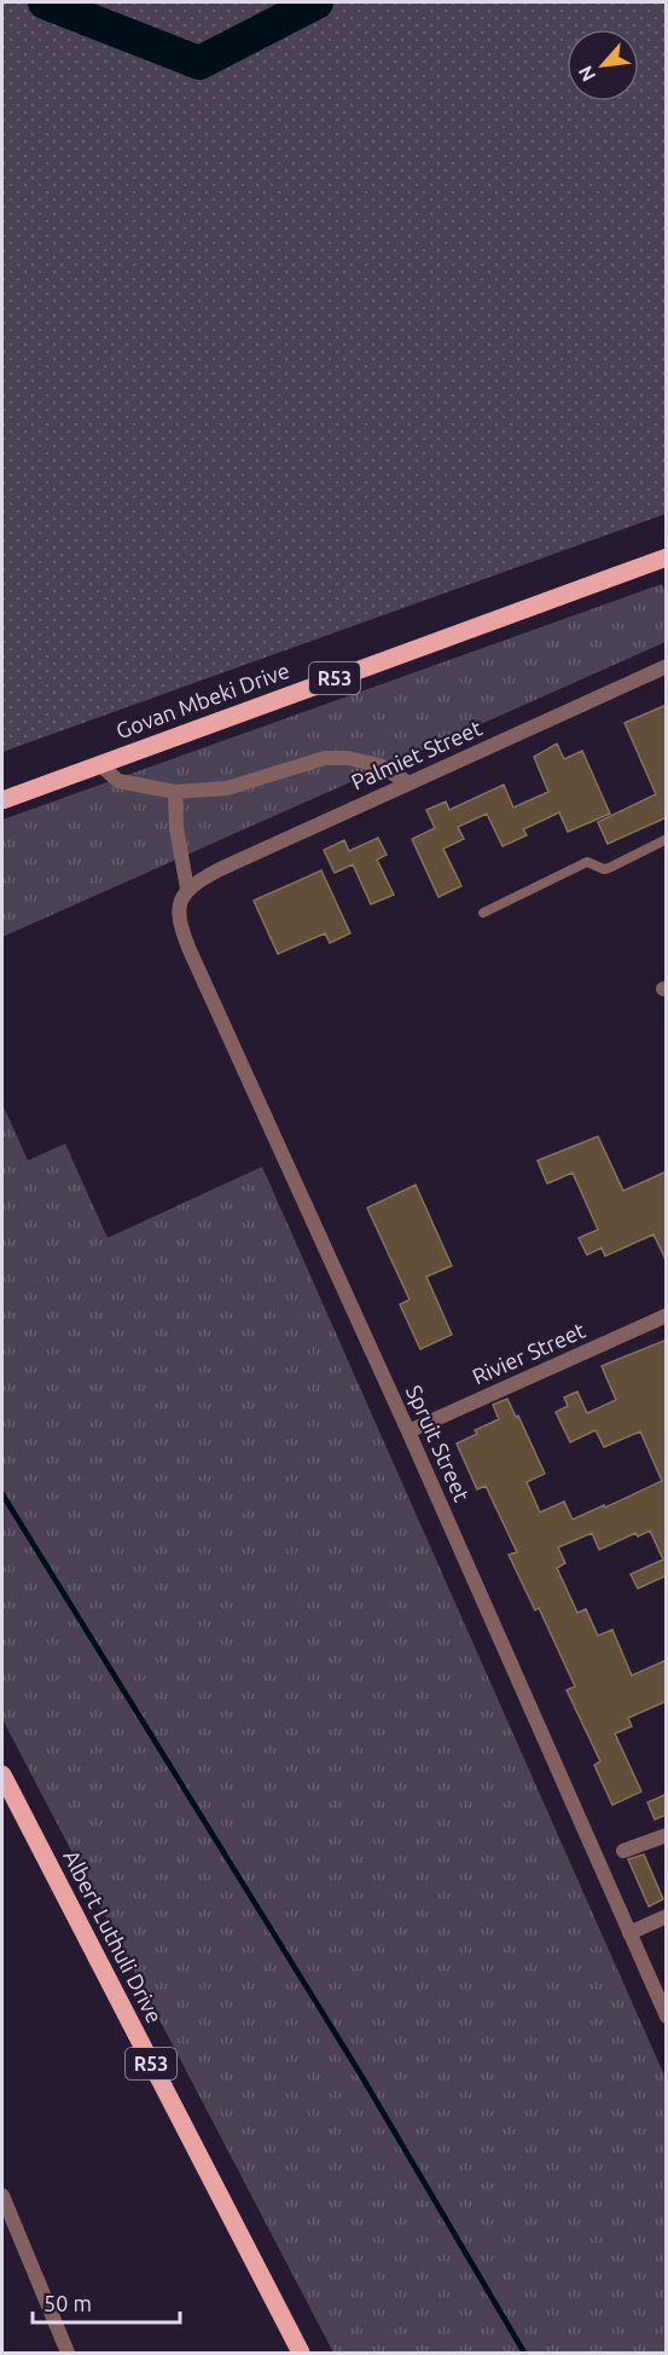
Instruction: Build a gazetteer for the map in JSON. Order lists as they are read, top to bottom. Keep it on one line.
{"streets":{"main road":["R53","Govan Mbeki Drive","Albert Luthuli Drive"],"street":["Palmiet Street","Rivier Street","Spruit Street"]},"crossings":[["Palmiet Street","Spruit Street"],["Rivier Street","Spruit Street"]],"scale_bar":"50 m","north":"bottom left"}
